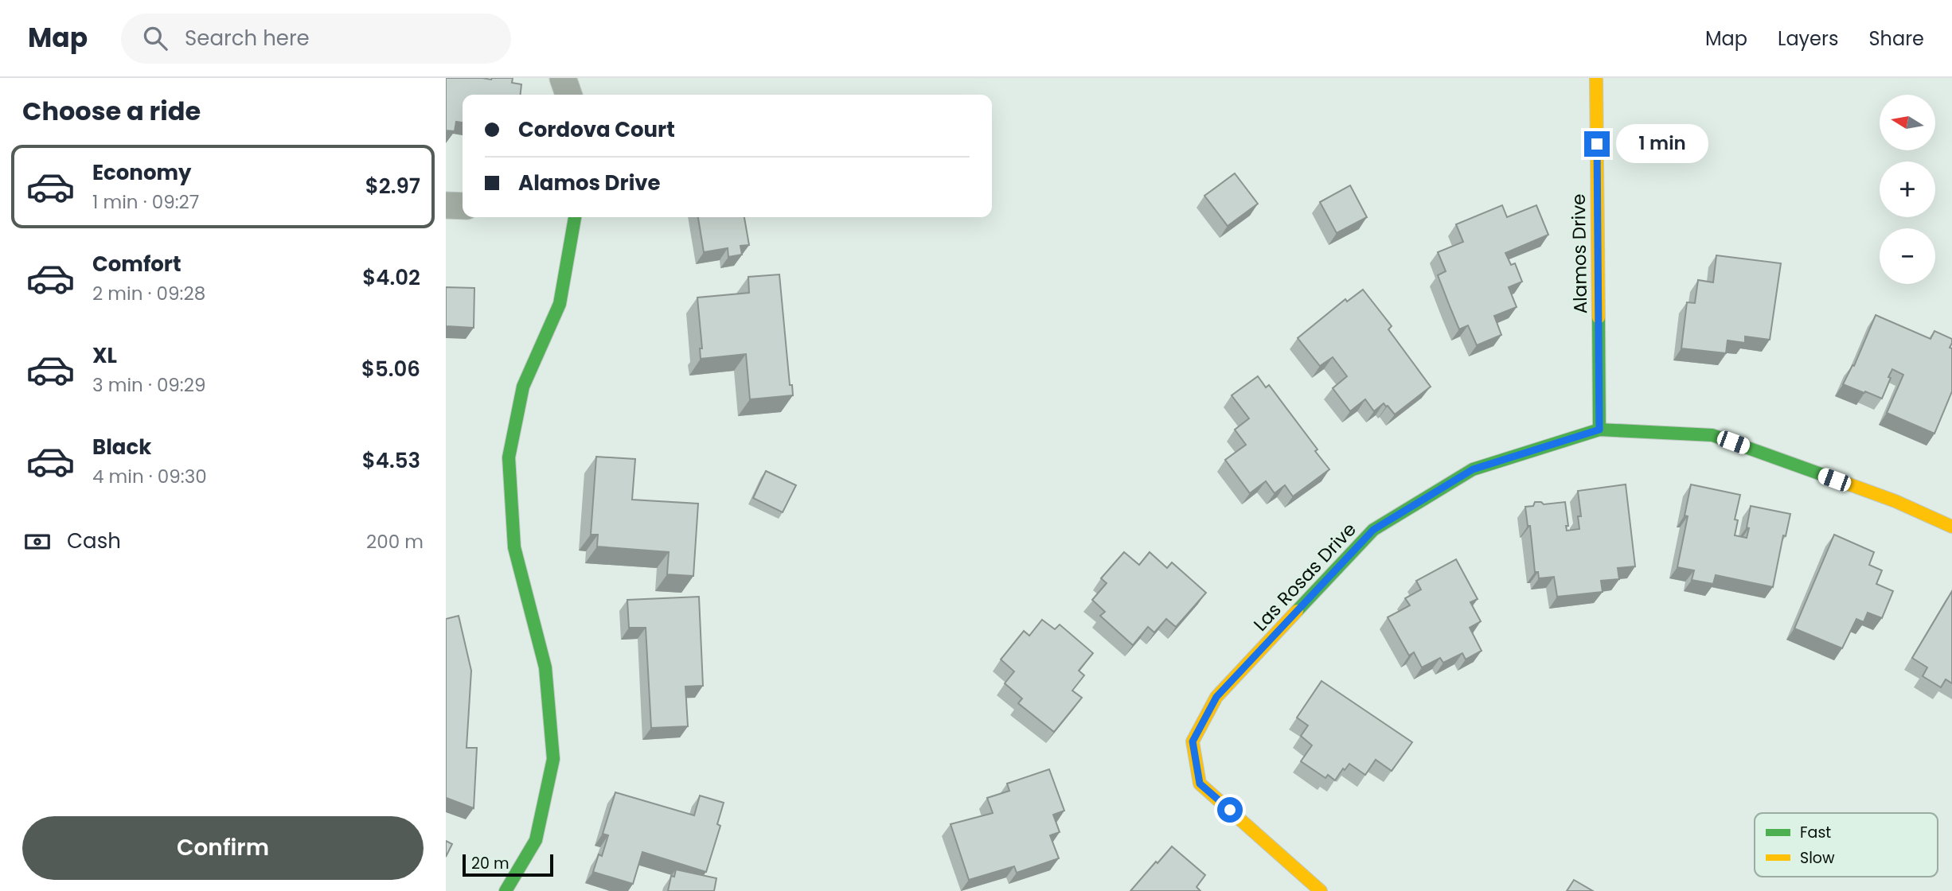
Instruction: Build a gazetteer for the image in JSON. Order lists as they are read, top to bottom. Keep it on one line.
{"streets":{"street":["Alamos Drive","Las Rosas Drive"]},"crossings":[["Alamos Drive","Las Rosas Drive"]],"legend":["Fast","Slow"],"scale_bar":"20 m","north":"left","page":{"header":"Map","search":"Search here","nav":["Map","Layers","Share"],"heading":"Choose a ride","map_buttons":["+","−"],"banner":["Cordova Court","Alamos Drive"],"bubble":"1 min","list":[{"name":"Economy","note":"1 min · 09:27","value":"$2.97"},{"name":"Comfort","note":"2 min · 09:28","value":"$4.02"},{"name":"XL","note":"3 min · 09:29","value":"$5.06"},{"name":"Black","note":"4 min · 09:30","value":"$4.53"}],"pay":["Cash","200 m"],"buttons":"Confirm","scale":"20 m"}}
